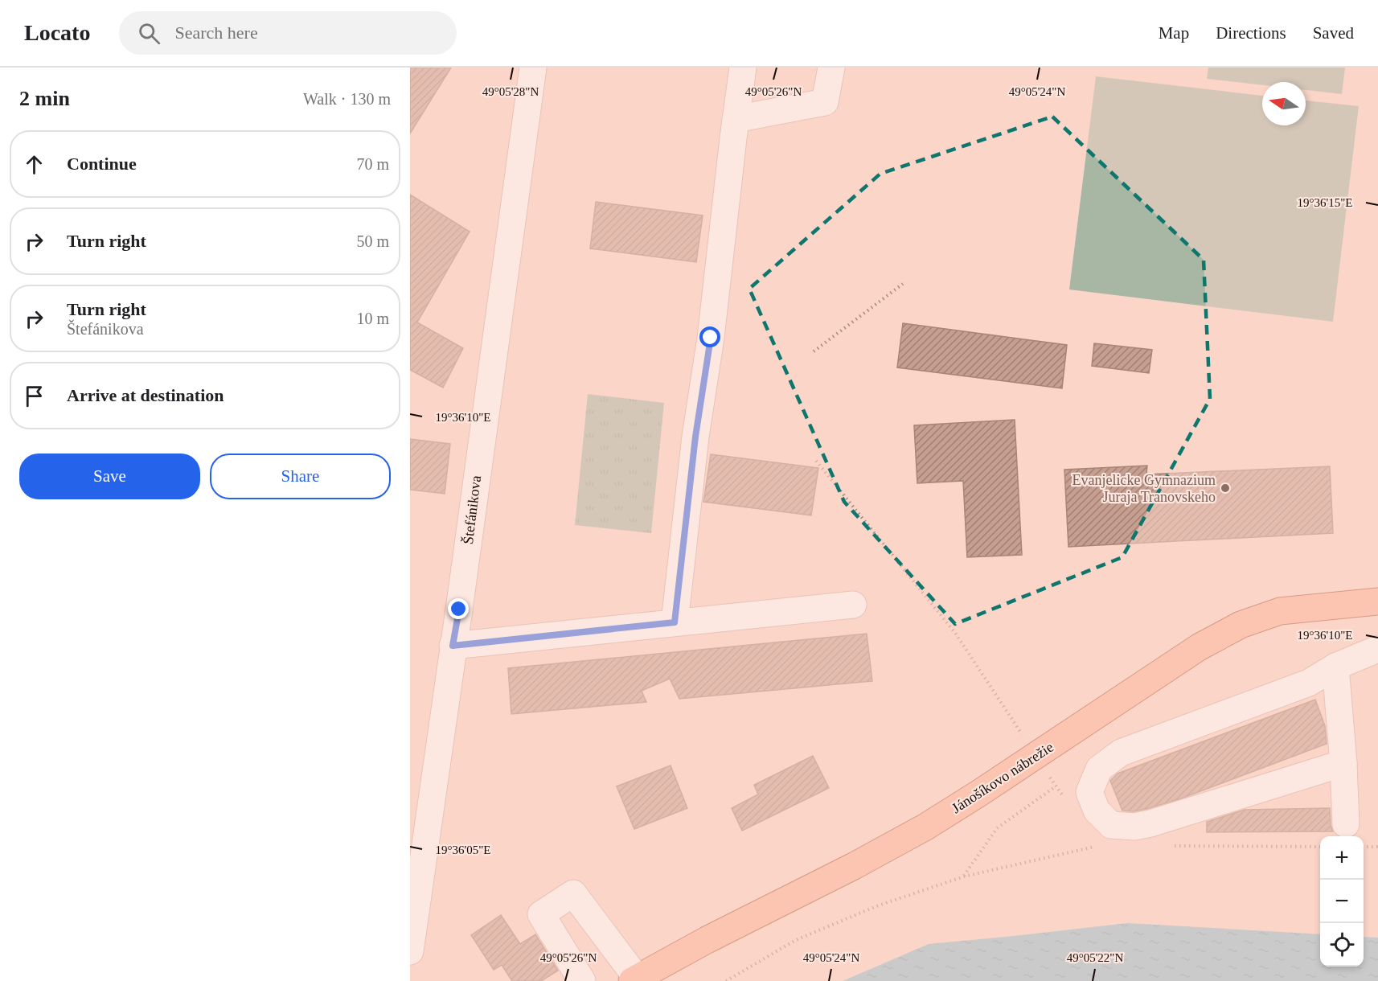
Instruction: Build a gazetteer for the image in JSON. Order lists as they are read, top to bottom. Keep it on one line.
{"streets":{"main road":["Jánošíkovo nábrežie"],"street":["Štefánikova"]},"places":["Evanjelicke Gymnazium Juraja Tranovskeho"],"north":"left","page":{"header":"Locato","search":"Search here","nav":["Map","Directions","Saved"],"heading":["2 min","Walk · 130 m"],"list":[["Continue","70 m"],["Turn right","50 m"],["Turn right","Štefánikova","10 m"],"Arrive at destination"],"buttons":["Save","Share"],"map_buttons":["+","−"]},"coordinates":["49°05'26\"N","49°05'24\"N","49°05'28\"N","19°36'15\"E","19°36'10\"E","19°36'05\"E","49°05'22\"N"]}
